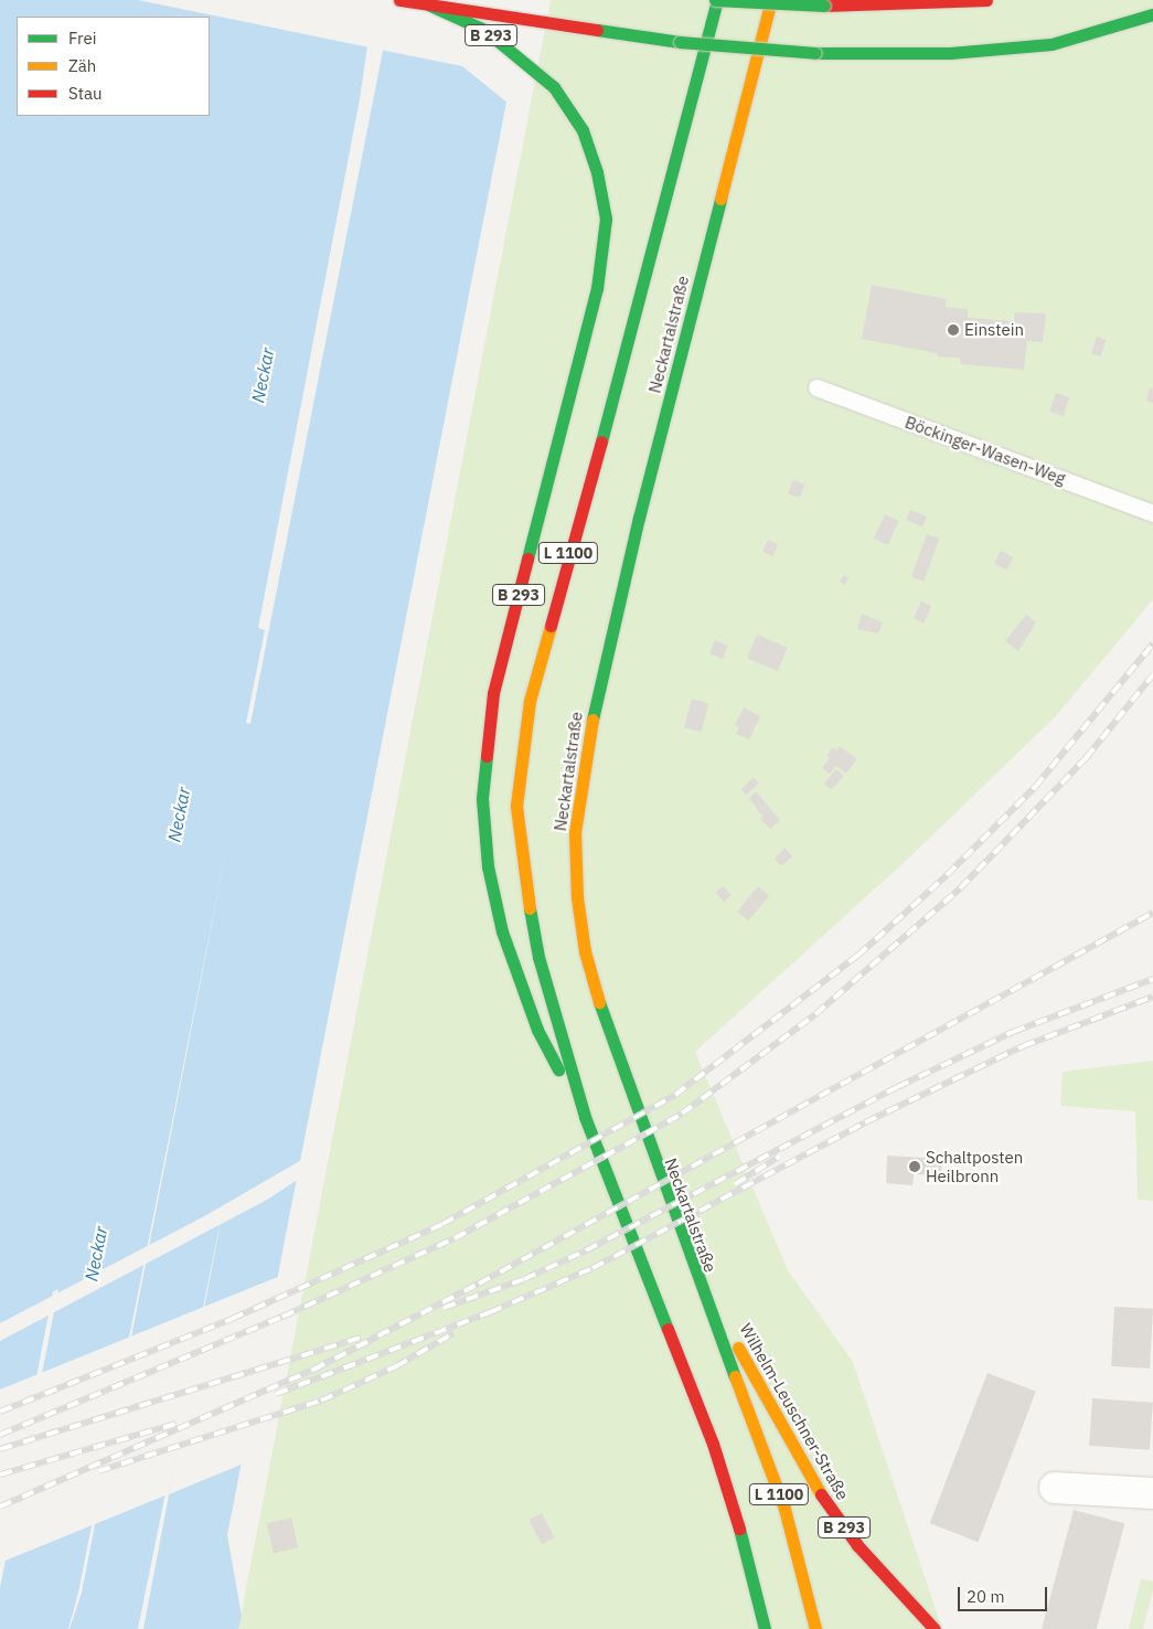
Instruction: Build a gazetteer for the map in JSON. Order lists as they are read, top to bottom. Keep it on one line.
{"streets":{"main road":["B 293","Neckartalstraße","L 1100","Wilhelm-Leuschner-Straße"],"lane":["Böckinger-Wasen-Weg"]},"crossings":[["B 293","L 1100"],["Neckartalstraße","Wilhelm-Leuschner-Straße"]],"water":["Neckar"],"places":["Einstein","Schaltposten Heilbronn"],"legend":["Frei","Zäh","Stau"],"scale_bar":"20 m"}
